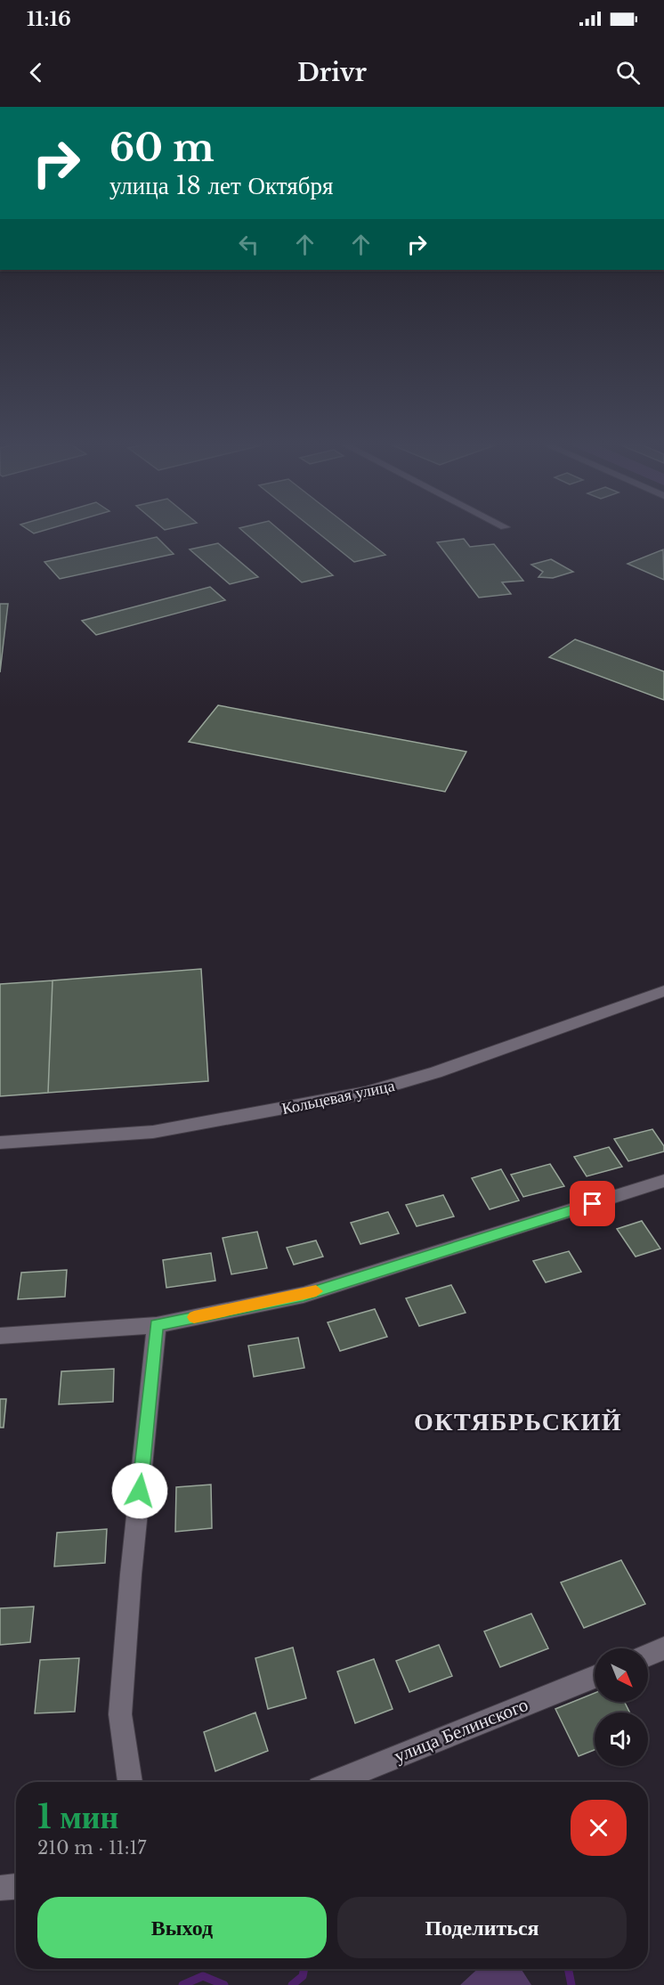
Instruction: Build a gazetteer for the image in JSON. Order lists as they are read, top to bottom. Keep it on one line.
{"streets":{"street":["Кольцевая улица","улица Белинского"]},"districts":["ОКТЯБРЬСКИЙ"],"north":"bottom right","page":{"status":"11:16","header":"Drivr","turn":["60 m","улица 18 лет Октября"],"heading":["1 мин","210 m · 11:17"],"buttons":["Выход","Поделиться"]}}
